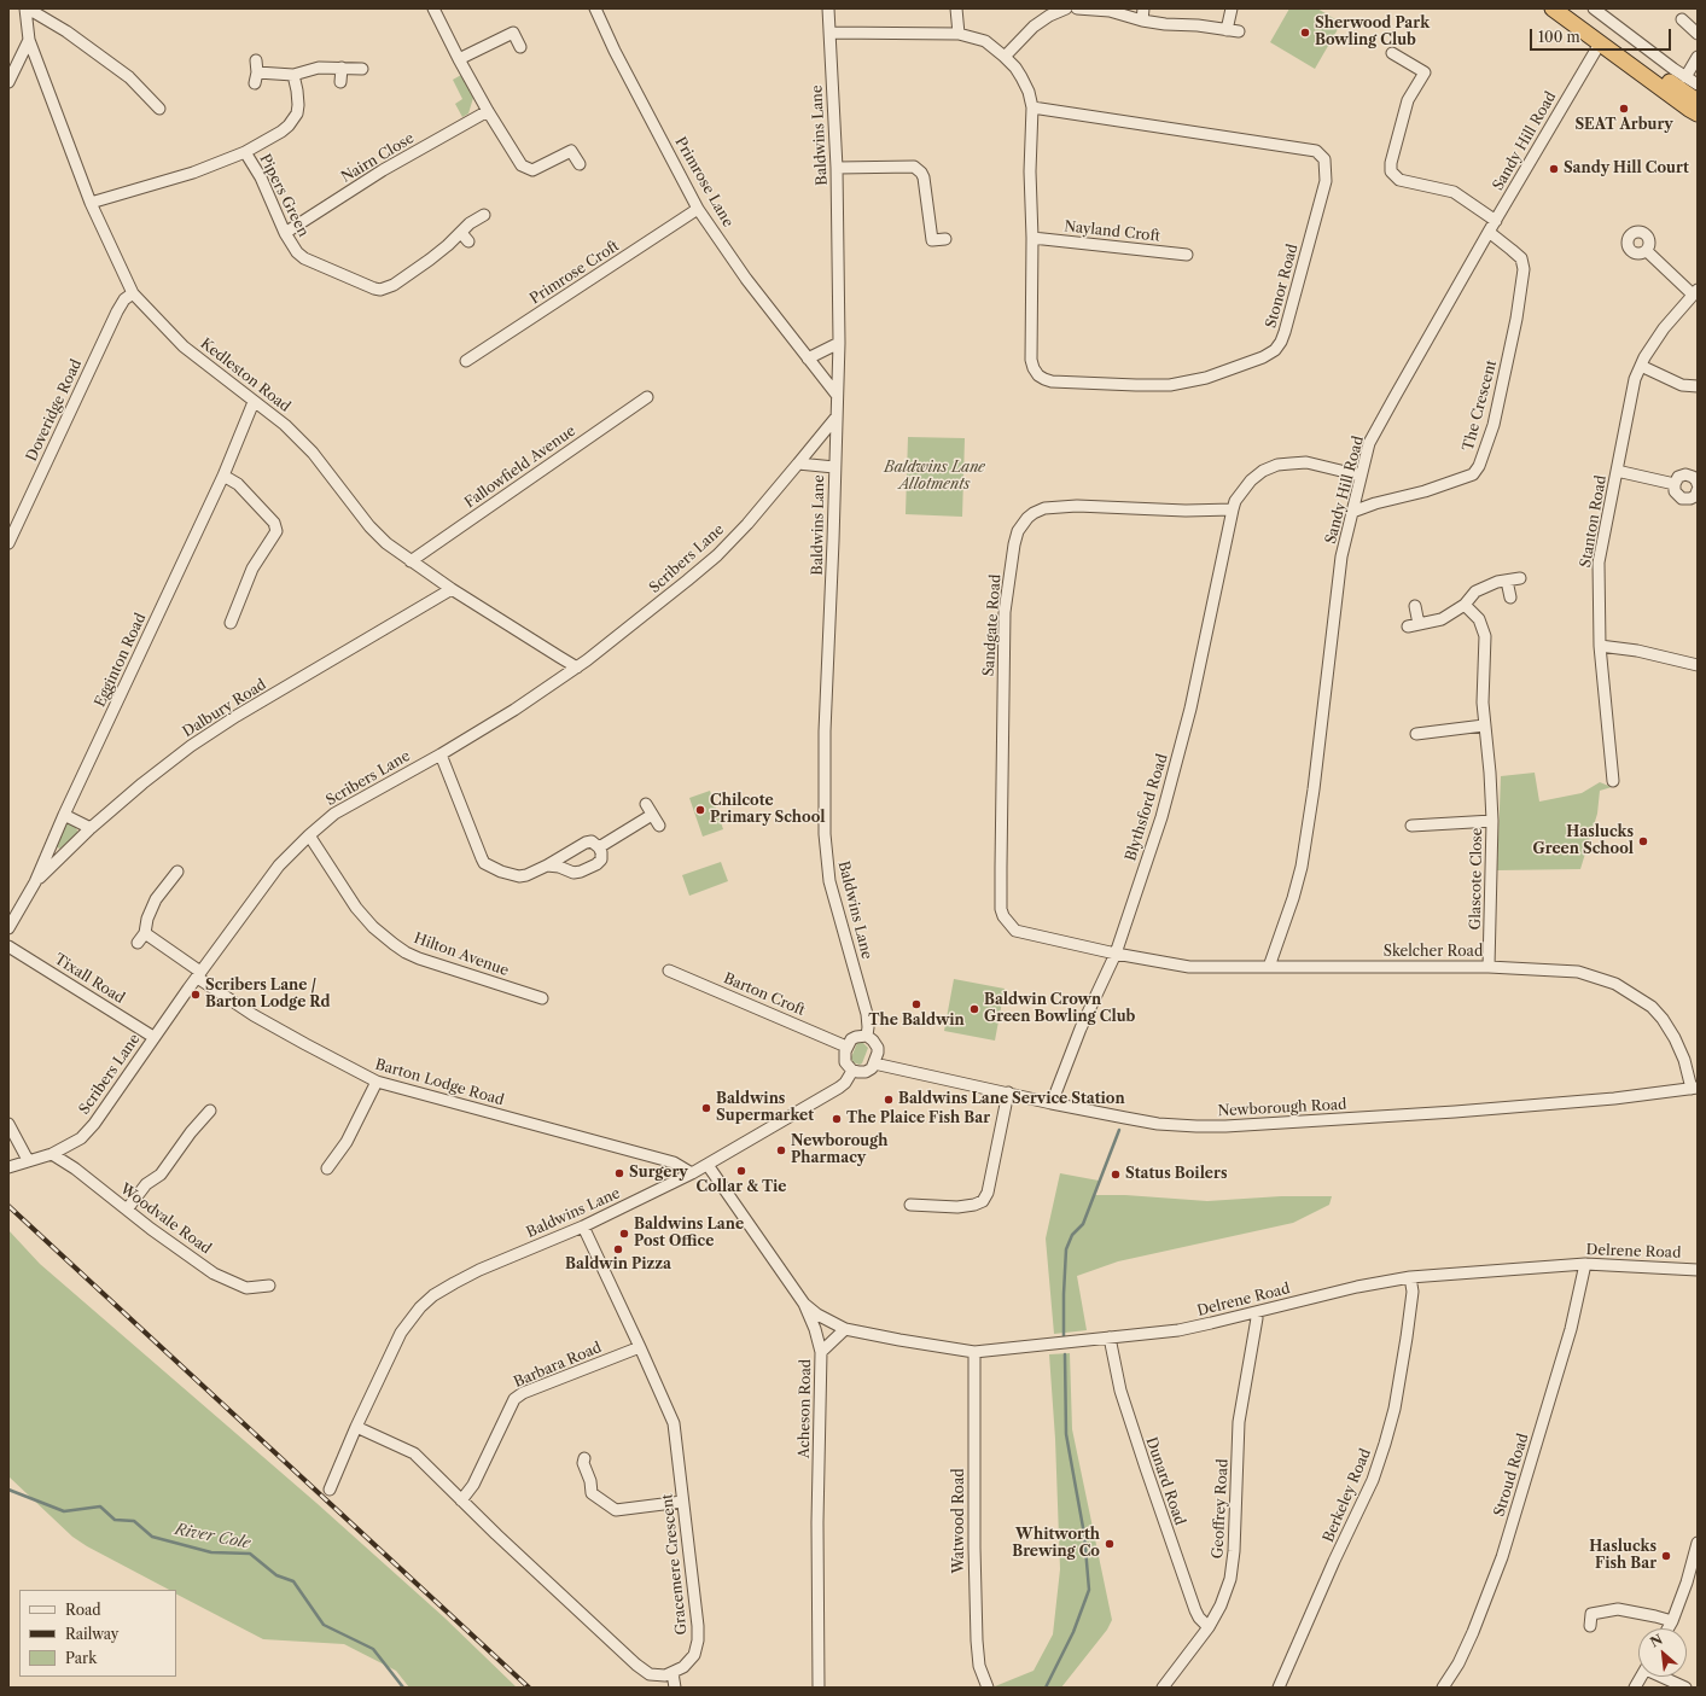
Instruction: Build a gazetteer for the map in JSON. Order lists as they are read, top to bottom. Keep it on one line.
{"streets":{"street":["Baldwins Lane","Sandy Hill Road","Nairn Close","Primrose Lane","Pipers Green","Nayland Croft","Primrose Croft","Stonor Road","Kedleston Road","The Crescent","Doveridge Road","Fallowfield Avenue","Stanton Road","Scribers Lane","Sandgate Road","Egginton Road","Dalbury Road","Blythsford Road","Glascote Close","Skelcher Road","Hilton Avenue","Tixall Road","Barton Croft","Barton Lodge Road","Newborough Road","Woodvale Road","Delrene Road","Barbara Road","Acheson Road","Stroud Road","Dunard Road","Berkeley Road","Geoffrey Road","Watwood Road","Gracemere Crescent"]},"crossings":[["Baldwins Lane","Primrose Lane"],["Baldwins Lane","Stonor Road"],["Baldwins Lane","Scribers Lane"],["Baldwins Lane","Barton Croft"],["Baldwins Lane","Barton Lodge Road"],["Baldwins Lane","Newborough Road"],["Baldwins Lane","Acheson Road"],["Baldwins Lane","Gracemere Crescent"],["Sandy Hill Road","The Crescent"],["Sandy Hill Road","Skelcher Road"],["Nairn Close","Pipers Green"],["Primrose Lane","Primrose Croft"],["Pipers Green","Kedleston Road"],["Nayland Croft","Stonor Road"],["Kedleston Road","Doveridge Road"],["Kedleston Road","Fallowfield Avenue"],["Kedleston Road","Scribers Lane"],["Kedleston Road","Egginton Road"],["Kedleston Road","Dalbury Road"],["Scribers Lane","Hilton Avenue"],["Scribers Lane","Tixall Road"],["Scribers Lane","Barton Lodge Road"],["Scribers Lane","Woodvale Road"],["Sandgate Road","Blythsford Road"],["Sandgate Road","Skelcher Road"],["Egginton Road","Dalbury Road"],["Blythsford Road","Skelcher Road"],["Blythsford Road","Newborough Road"],["Glascote Close","Skelcher Road"],["Skelcher Road","Newborough Road"],["Barton Croft","Newborough Road"],["Delrene Road","Acheson Road"],["Delrene Road","Stroud Road"],["Delrene Road","Dunard Road"],["Delrene Road","Berkeley Road"],["Delrene Road","Geoffrey Road"],["Delrene Road","Watwood Road"],["Barbara Road","Gracemere Crescent"],["Dunard Road","Geoffrey Road"]],"water":["River Cole"],"parks":["Baldwins Lane Allotments"],"places":["Sherwood Park Bowling Club","SEAT Arbury","Sandy Hill Court","Chilcote Primary School","Haslucks Green School","Scribers Lane / Barton Lodge Rd","The Baldwin","Baldwin Crown Green Bowling Club","Baldwins Lane Service Station","Baldwins Supermarket","The Plaice Fish Bar","Newborough Pharmacy","Collar & Tie","Surgery","Status Boilers","Baldwins Lane Post Office","Baldwin Pizza","Whitworth Brewing Co","Haslucks Fish Bar"],"legend":["Road","Railway","Park"],"scale_bar":"100 m","north":"top left"}
